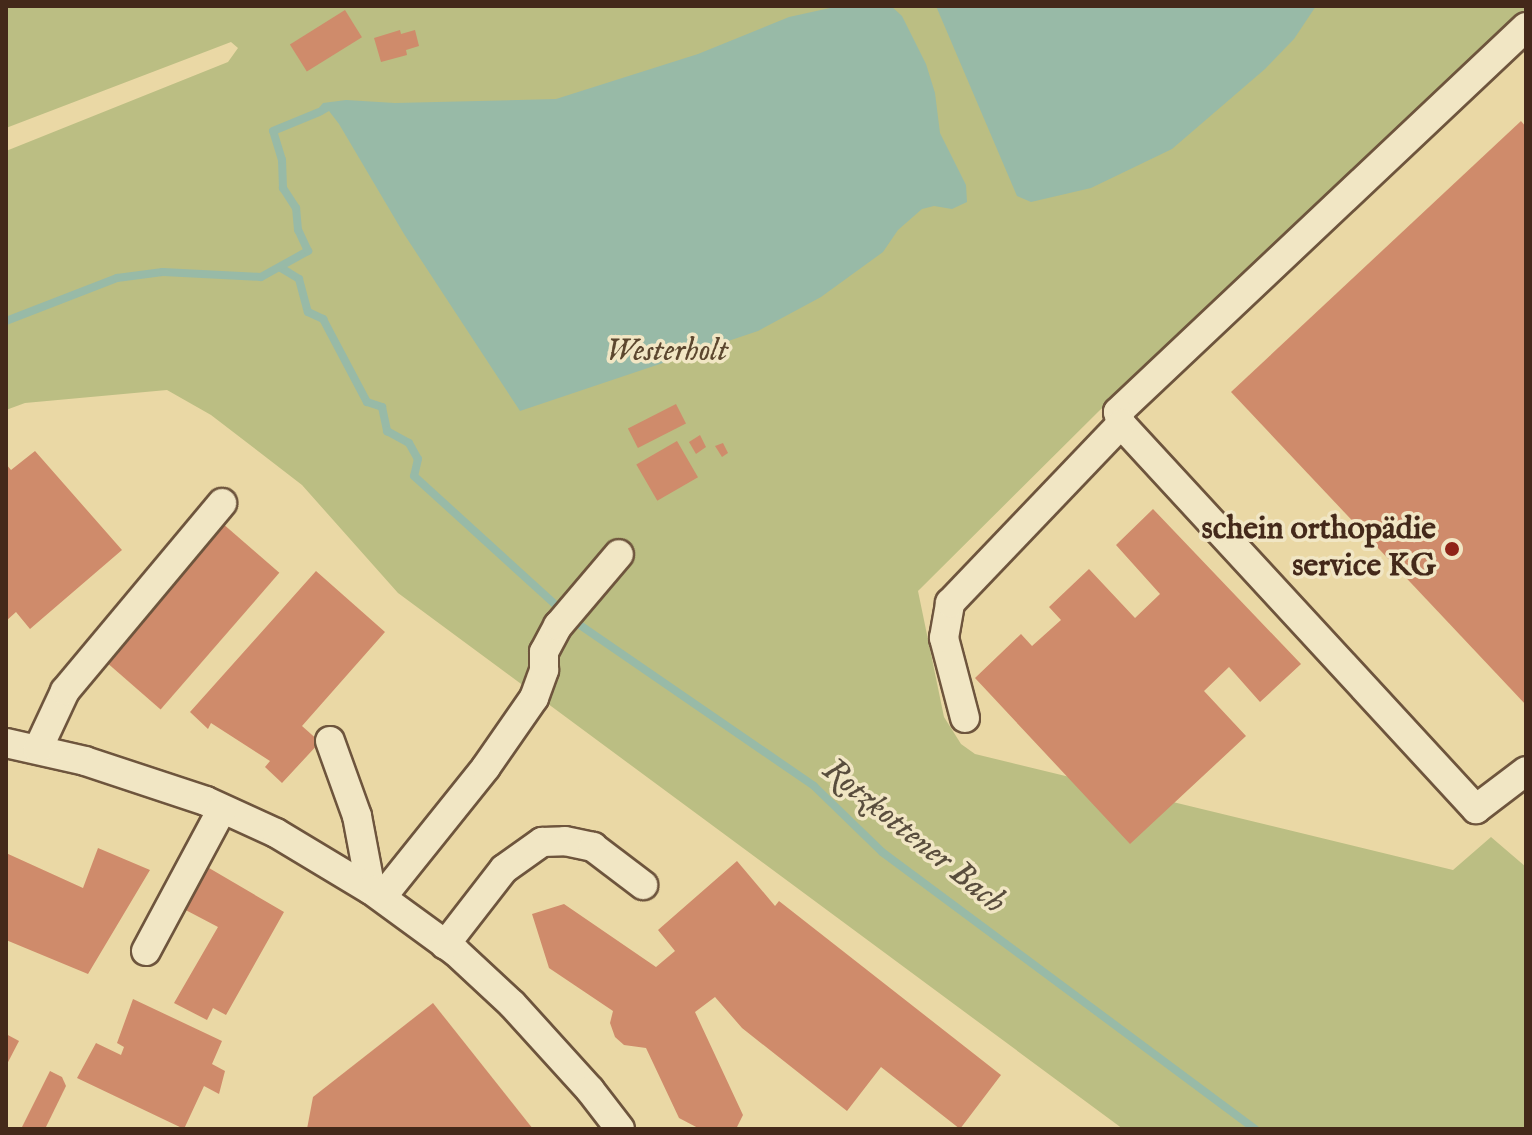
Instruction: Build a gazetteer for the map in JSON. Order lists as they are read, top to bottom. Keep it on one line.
{"water":["Rotzkottener Bach"],"parks":["Westerholt"],"places":["schein orthopädie service KG"]}
